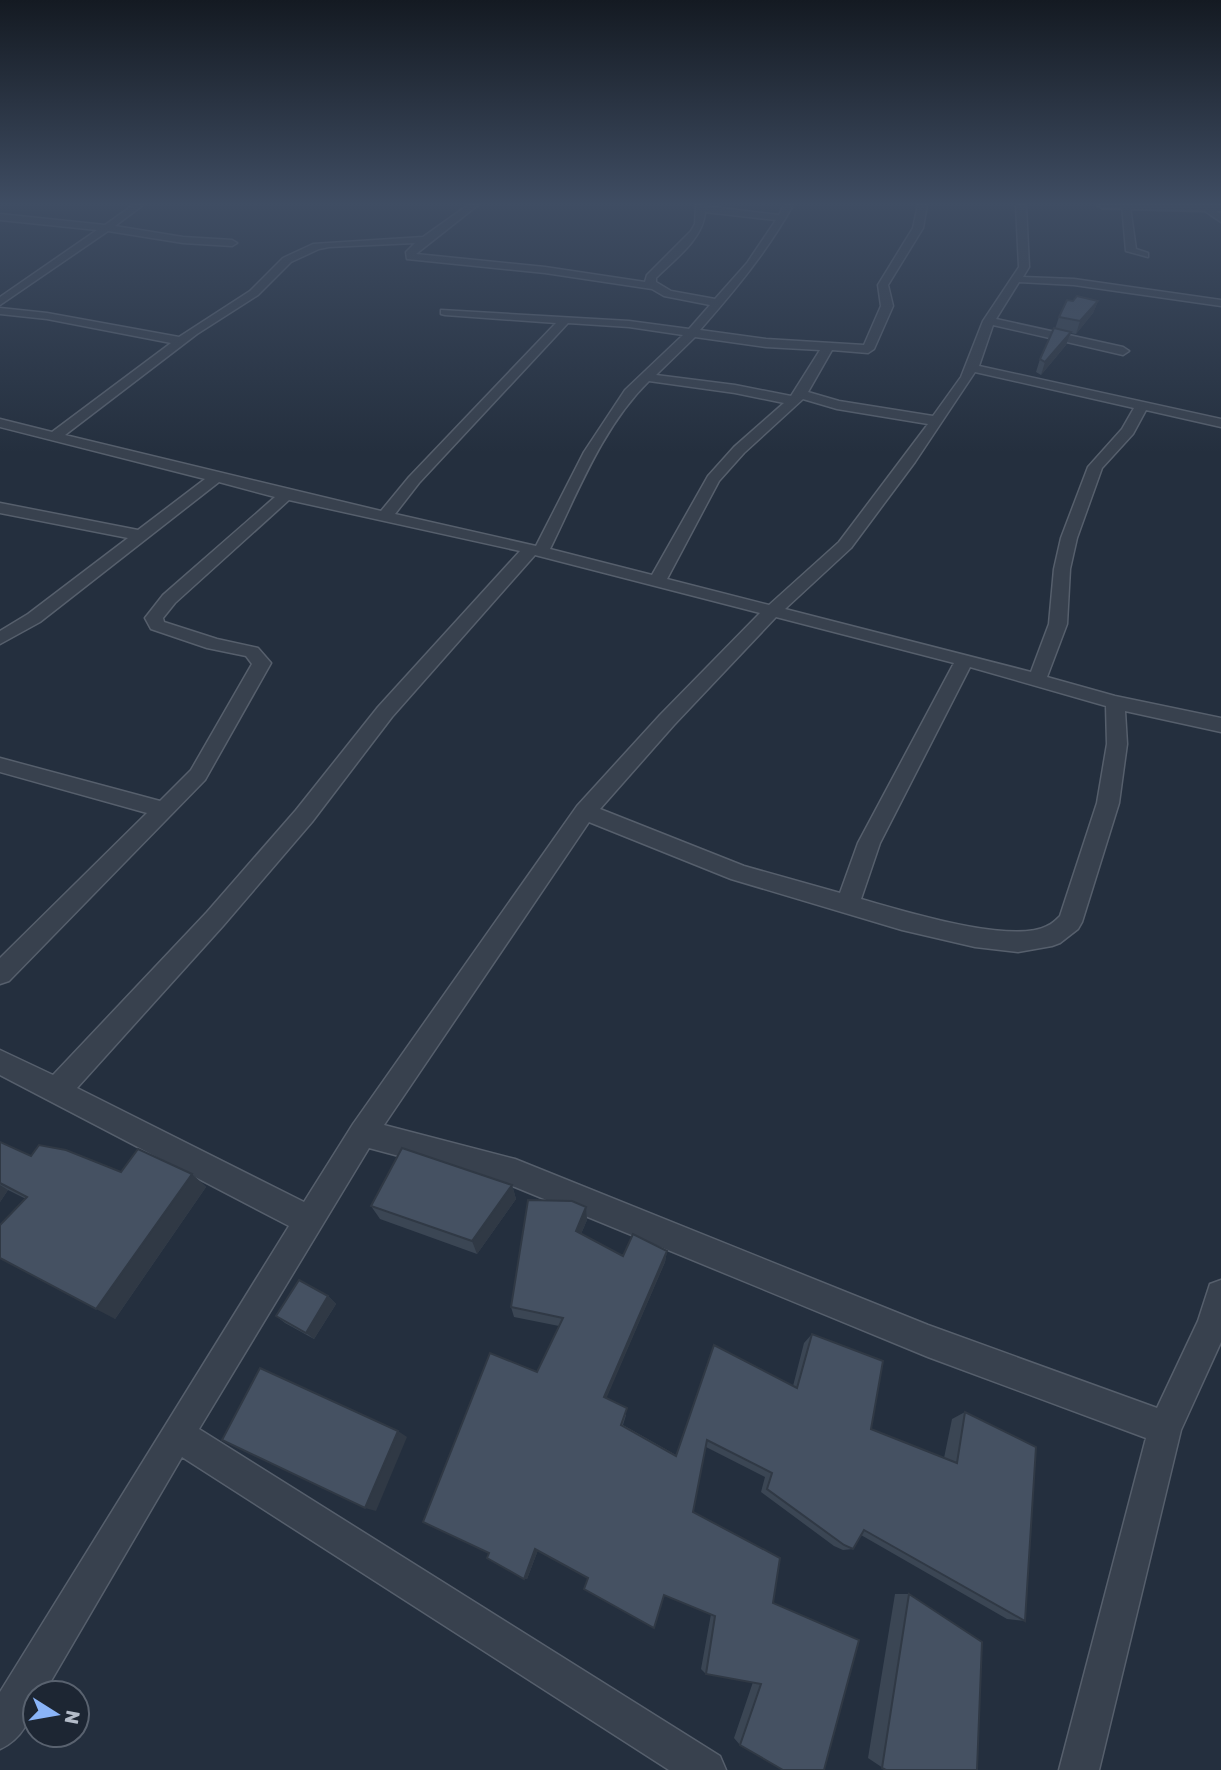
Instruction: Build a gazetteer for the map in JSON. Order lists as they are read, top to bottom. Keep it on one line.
{"north":"right"}
